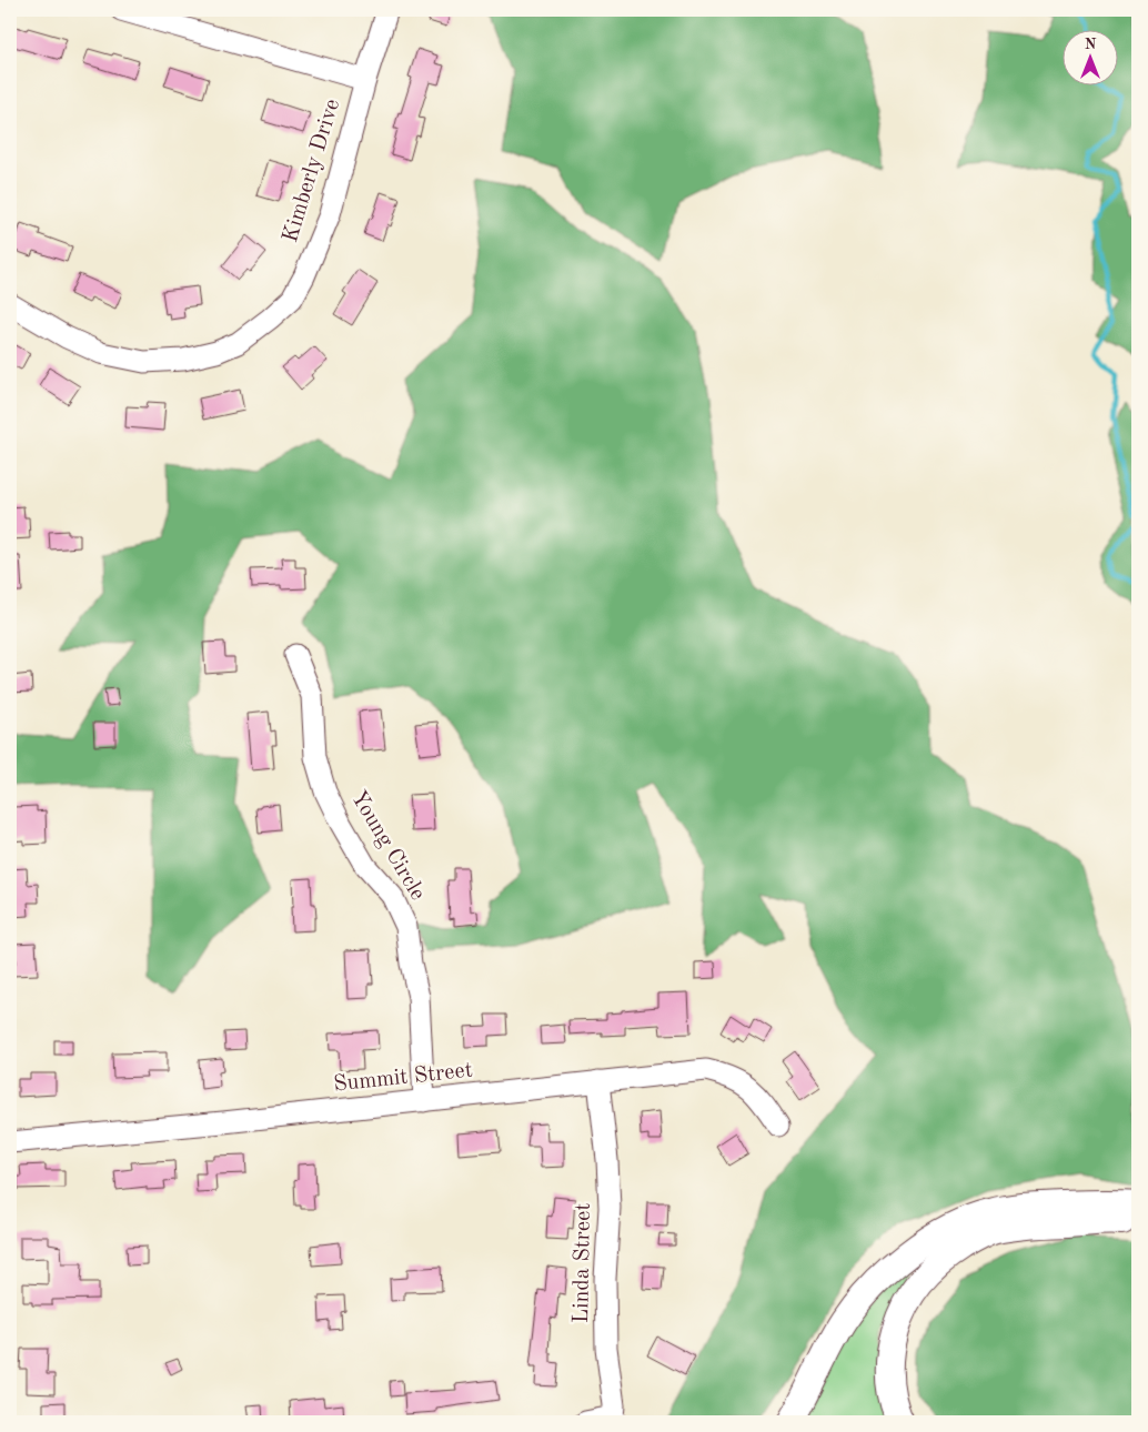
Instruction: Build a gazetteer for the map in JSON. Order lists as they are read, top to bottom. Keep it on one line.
{"streets":{"street":["Kimberly Drive","Young Circle","Summit Street","Linda Street"]},"crossings":[["Young Circle","Summit Street"],["Summit Street","Linda Street"]],"north":"top"}
